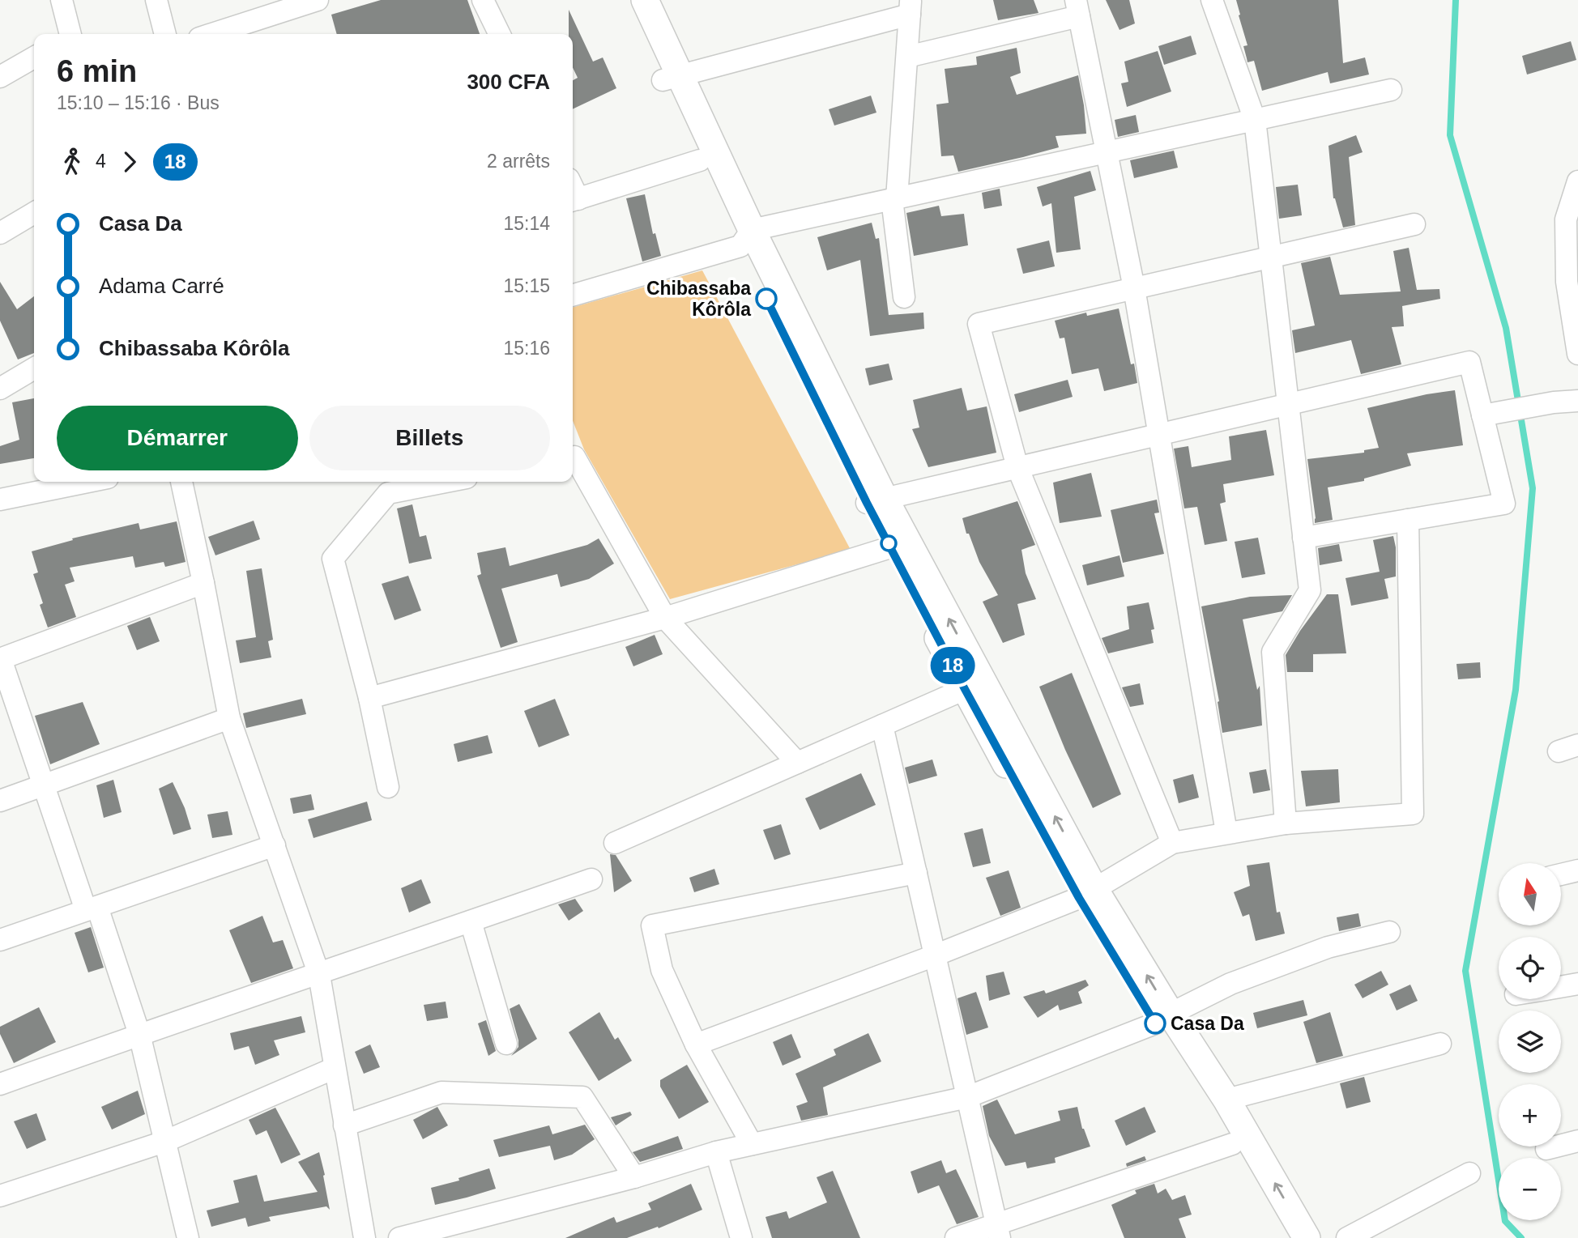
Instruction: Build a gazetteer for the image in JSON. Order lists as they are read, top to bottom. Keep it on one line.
{"places":["Chibassaba Kôrôla","Casa Da"],"lines":["bus line 18"],"north":"top","page":{"on_map":"18","heading":["6 min","15:10 – 15:16 · Bus","300 CFA"],"legs":["4","18","2 arrêts"],"list":[{"name":"Casa Da","value":"15:14"},{"name":"Adama Carré","value":"15:15"},{"name":"Chibassaba Kôrôla","value":"15:16"}],"buttons":["Démarrer","Billets"],"map_buttons":["+","−"]}}
